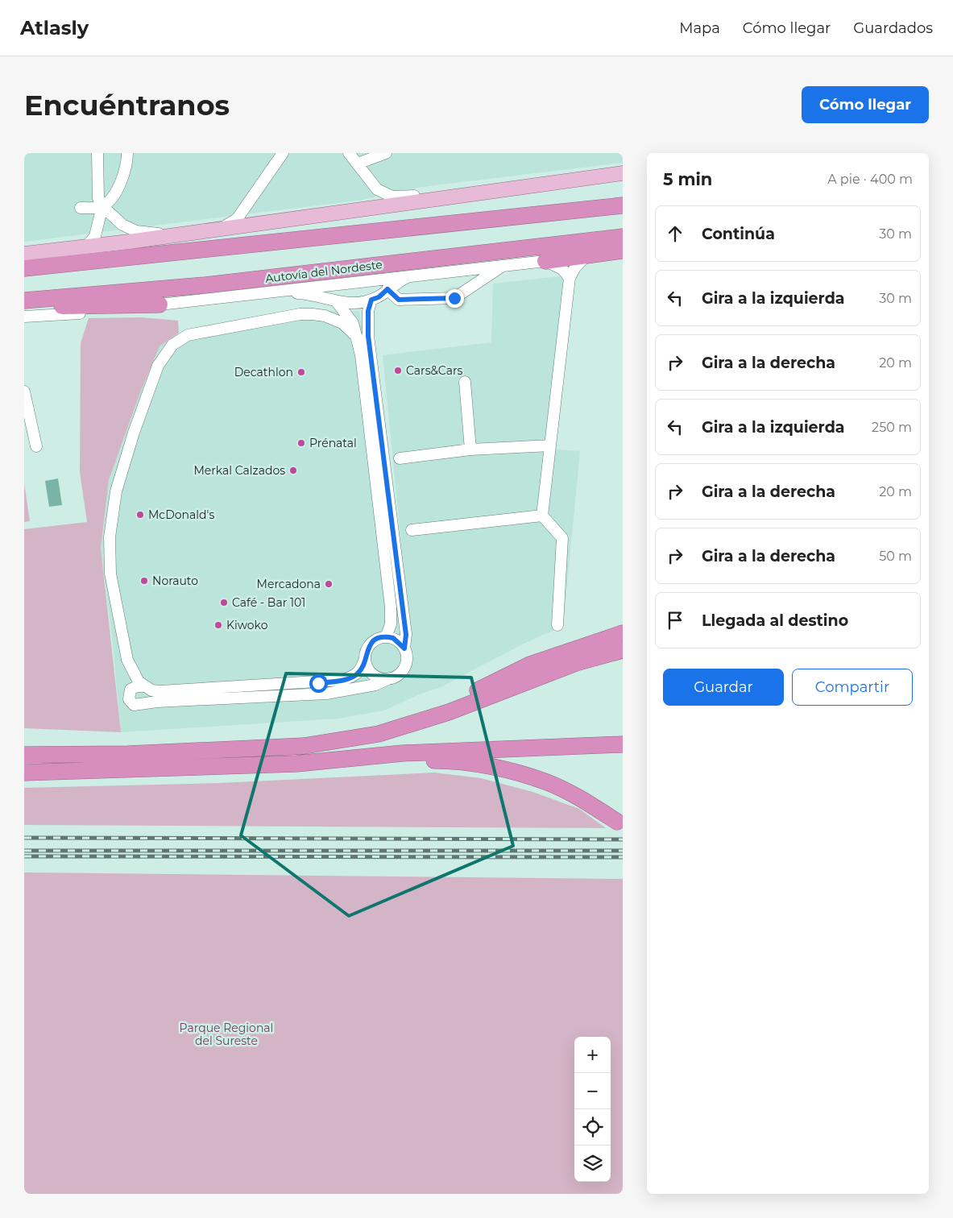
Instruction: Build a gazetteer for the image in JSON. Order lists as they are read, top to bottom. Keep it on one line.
{"streets":{"highway":["Autovía del Nordeste"]},"parks":["Parque Regional del Sureste"],"places":["Cars&Cars","Decathlon","Prénatal","Merkal Calzados","McDonald's","Norauto","Mercadona","Café - Bar 101","Kiwoko"],"page":{"header":"Atlasly","nav":["Mapa","Cómo llegar","Guardados"],"buttons":["Cómo llegar",["Guardar","Compartir"]],"title":"Encuéntranos","heading":["5 min","A pie · 400 m"],"list":[["Continúa","30 m"],["Gira a la izquierda","30 m"],["Gira a la derecha","20 m"],["Gira a la izquierda","250 m"],["Gira a la derecha","20 m"],["Gira a la derecha","50 m"],"Llegada al destino"],"map_buttons":["+","−"]}}
